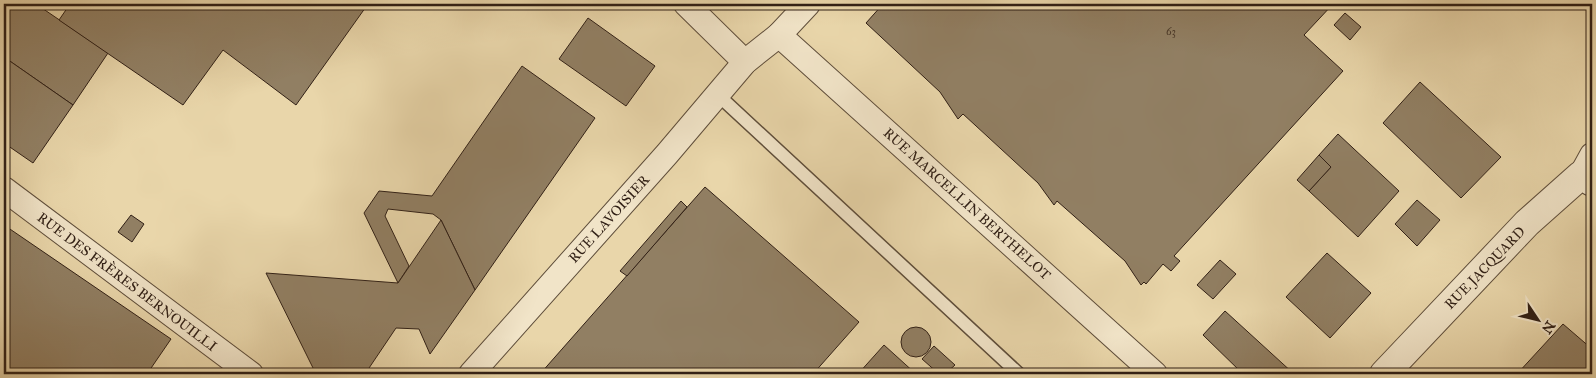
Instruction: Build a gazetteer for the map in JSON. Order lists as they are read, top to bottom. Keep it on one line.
{"streets":{"street":["RUE MARCELLIN BERTHELOT","RUE LAVOISIER","RUE JACQUARD","RUE DES FRÈRES BERNOUILLI"]},"house_numbers":["63"],"north":"bottom right"}
